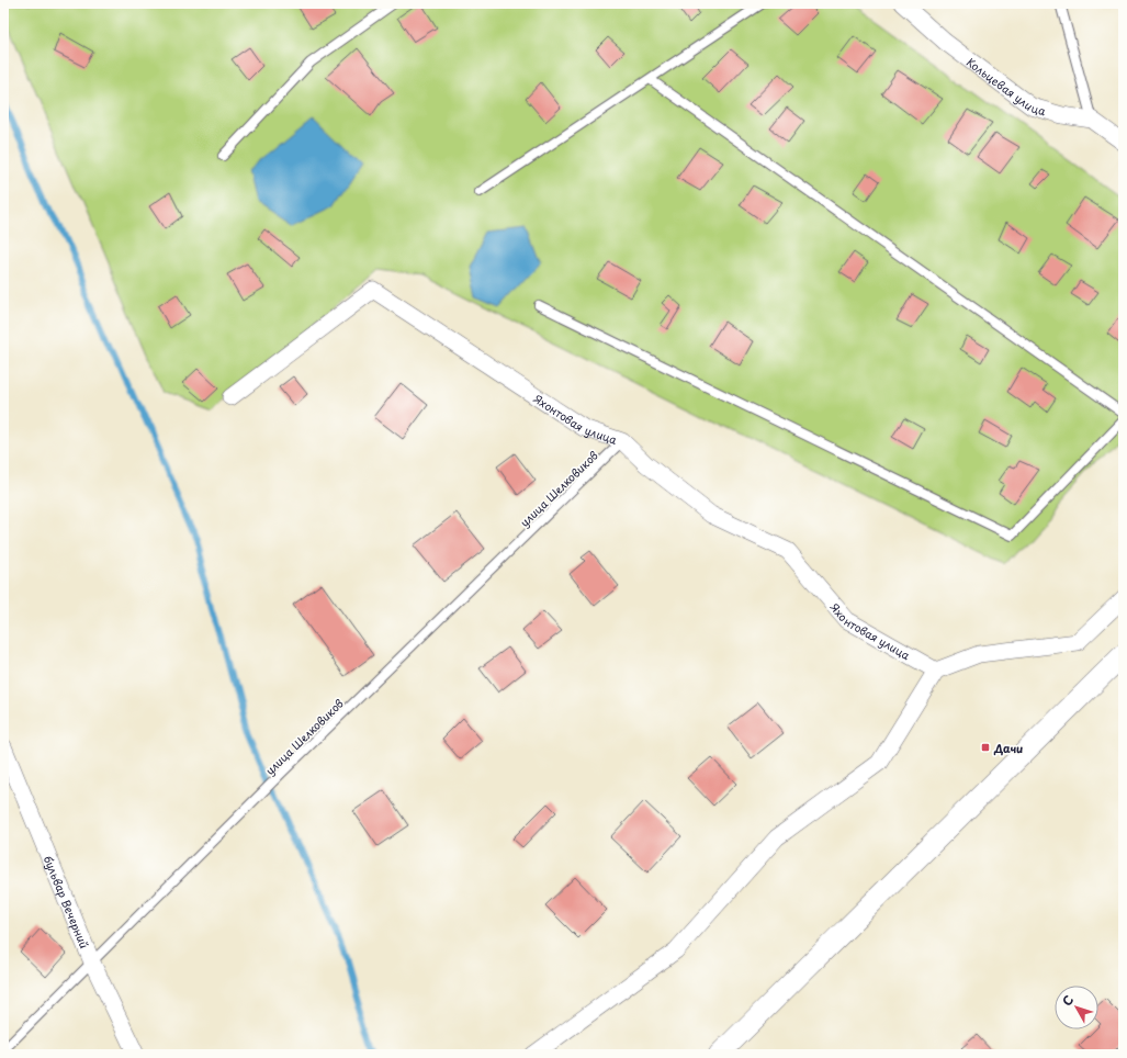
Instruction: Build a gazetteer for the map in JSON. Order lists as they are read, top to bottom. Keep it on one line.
{"streets":{"street":["Кольцевая улица","Яхонтовая улица","бульвар Вечерний"],"lane":["улица Шелковиков"]},"crossings":[["Яхонтовая улица","улица Шелковиков"],["улица Шелковиков","бульвар Вечерний"]],"places":{"transit":["Дачи"]},"north":"top left"}
